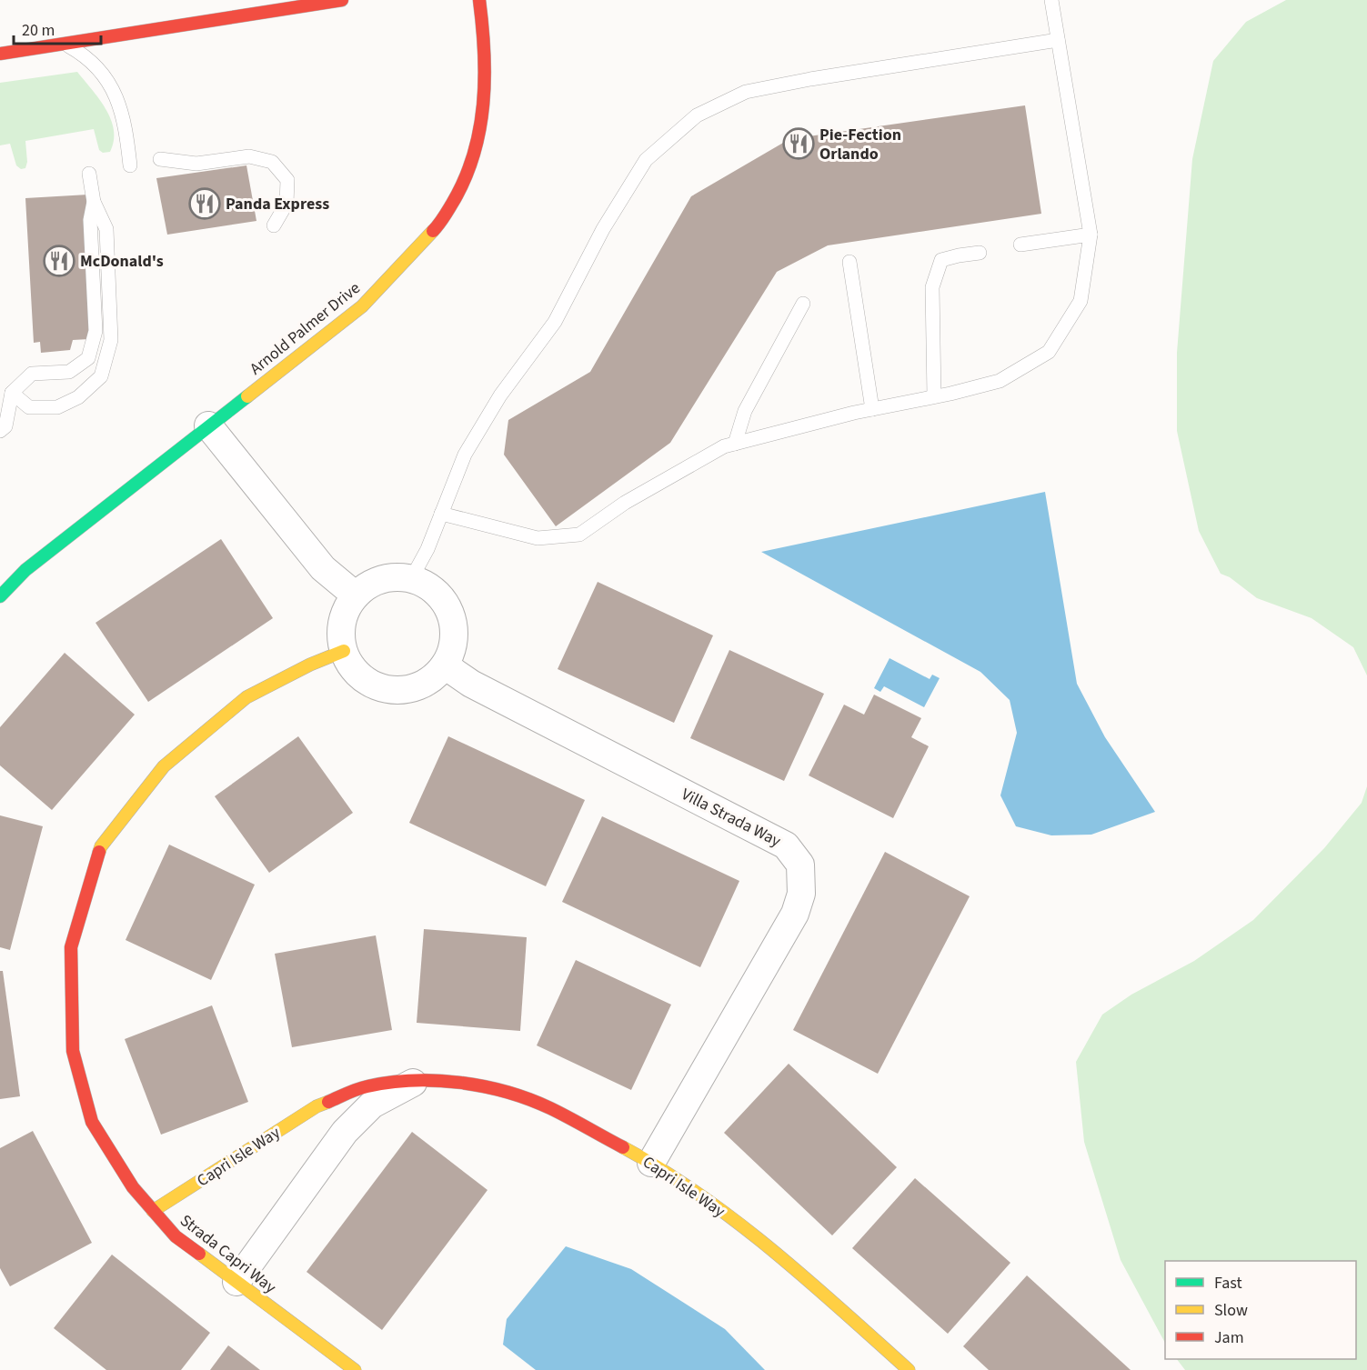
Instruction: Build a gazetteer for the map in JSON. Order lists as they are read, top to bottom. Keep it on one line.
{"streets":{"street":["Arnold Palmer Drive","Villa Strada Way","Capri Isle Way","Strada Capri Way"]},"crossings":[["Villa Strada Way","Capri Isle Way"],["Villa Strada Way","Strada Capri Way"],["Capri Isle Way","Strada Capri Way"]],"places":{"restaurant":["Pie-Fection Orlando","Panda Express","McDonald's"]},"legend":["Fast","Slow","Jam"],"scale_bar":"20 m"}
